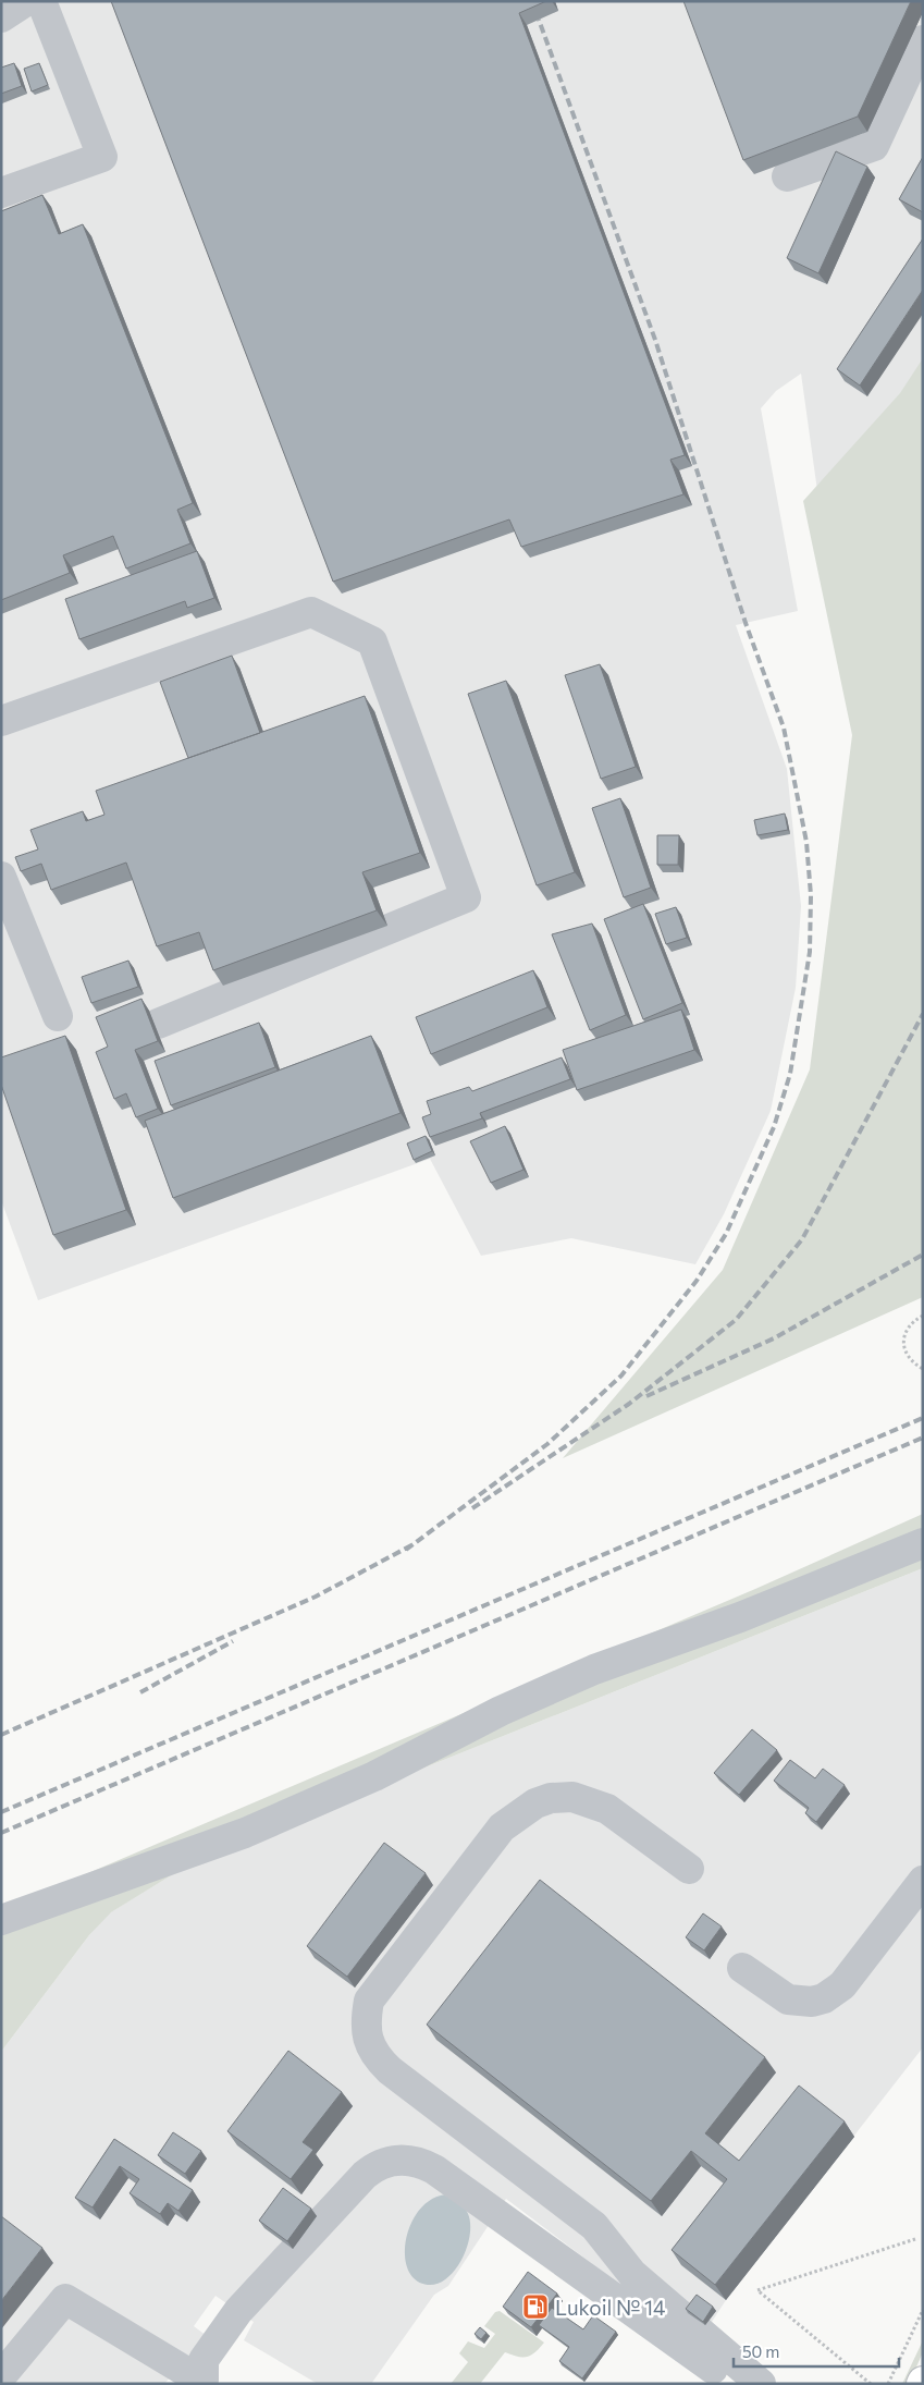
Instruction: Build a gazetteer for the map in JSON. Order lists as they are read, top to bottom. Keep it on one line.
{"places":{"fuel station":["Lukoil № 14"]},"scale_bar":"50 m"}
